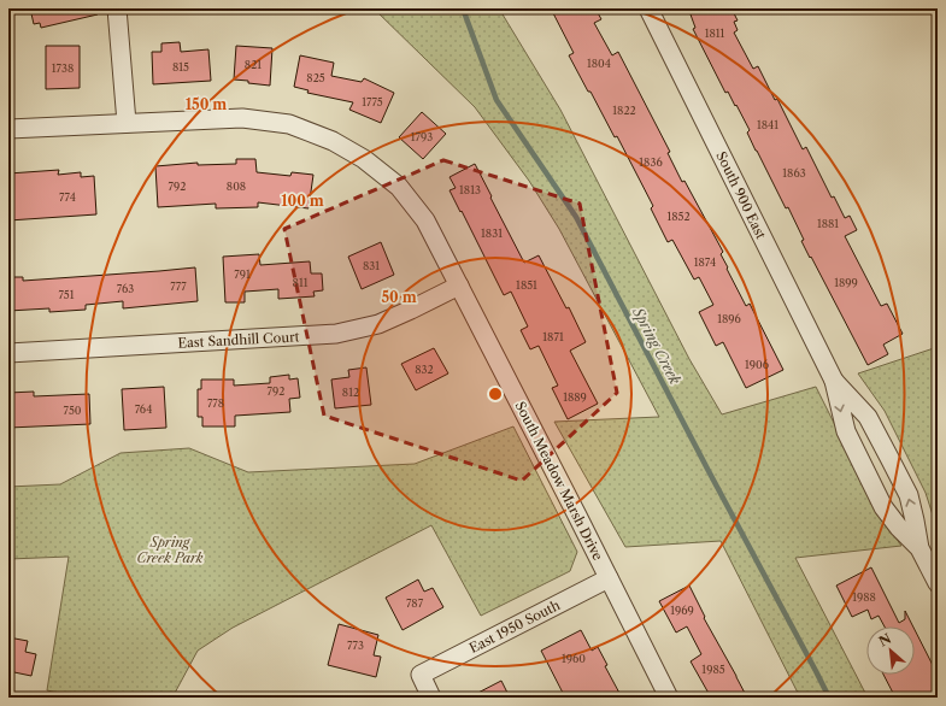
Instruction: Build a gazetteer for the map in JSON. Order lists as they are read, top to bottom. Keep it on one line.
{"streets":{"street":["South 900 East","East Sandhill Court","South Meadow Marsh Drive","East 1950 South"]},"crossings":[["East Sandhill Court","South Meadow Marsh Drive"],["South Meadow Marsh Drive","East 1950 South"]],"water":["Spring Creek"],"parks":["Spring Creek Park"],"house_numbers":["1811","1804","821","815","1738","825","1775","1822","1841","1793","1836","1863","792","808","1813","774","1852","1881","1831","1874","831","791","811","1899","1851","777","763","751","1896","1871","1906","832","792","812","1889","778","764","750","1988","787","1969","773","1960","1985"],"north":"top left","rings":["150 m","100 m","50 m"]}
